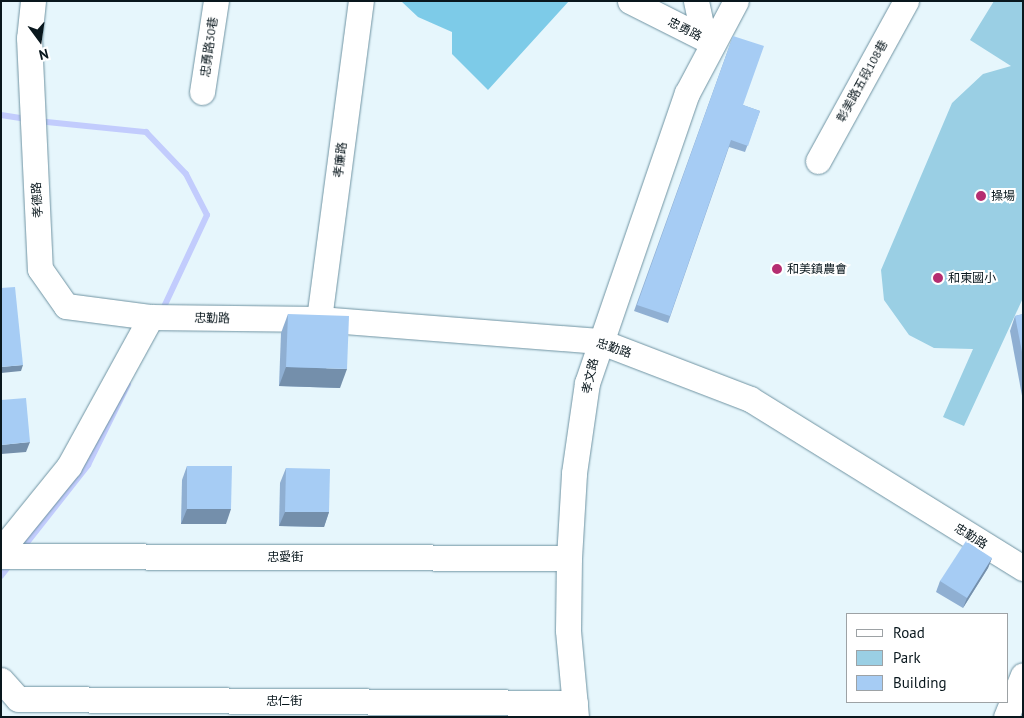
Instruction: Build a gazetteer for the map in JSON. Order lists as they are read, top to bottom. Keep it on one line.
{"streets":{"street":["忠勇路","忠勇路30巷","彰美路五段108巷","孝廉路","孝德路","忠勤路","孝文路","忠愛街","忠仁街"]},"crossings":[["忠勇路","孝文路"],["孝廉路","忠勤路"],["孝德路","忠勤路"],["忠勤路","孝文路"],["孝文路","忠愛街"],["孝文路","忠仁街"]],"places":["操場","和美鎮農會","和東國小"],"legend":["Road","Park","Building"],"north":"bottom"}
